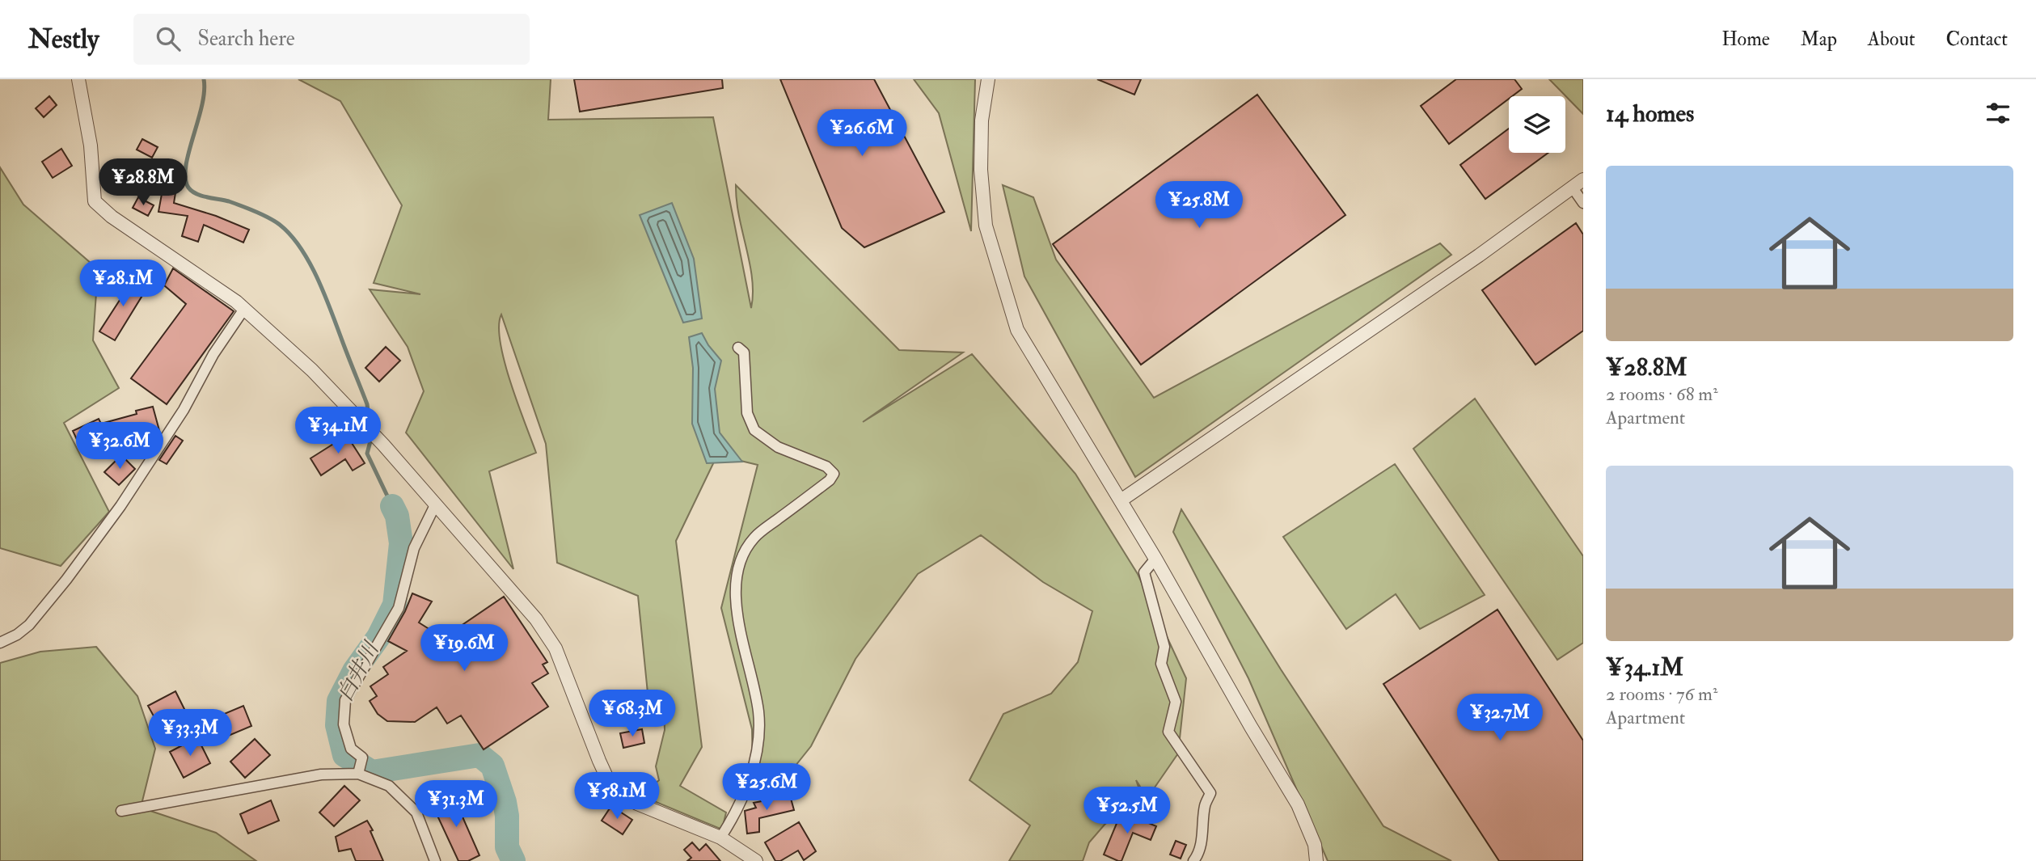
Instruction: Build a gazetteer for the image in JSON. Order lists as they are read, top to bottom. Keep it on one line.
{"water":["白井川"],"page":{"header":"Nestly","search":"Search here","nav":["Home","Map","About","Contact"],"heading":"14 homes","price":["¥26.6M","¥28.8M","¥25.8M","¥28.1M","¥34.1M","¥32.6M","¥19.6M","¥68.3M","¥32.7M","¥33.3M","¥25.6M","¥58.1M","¥31.3M","¥52.5M"],"list":[{"name":"¥28.8M","note":"2 rooms · 68 m² · Apartment"},{"name":"¥34.1M","note":"2 rooms · 76 m² · Apartment"}]}}
